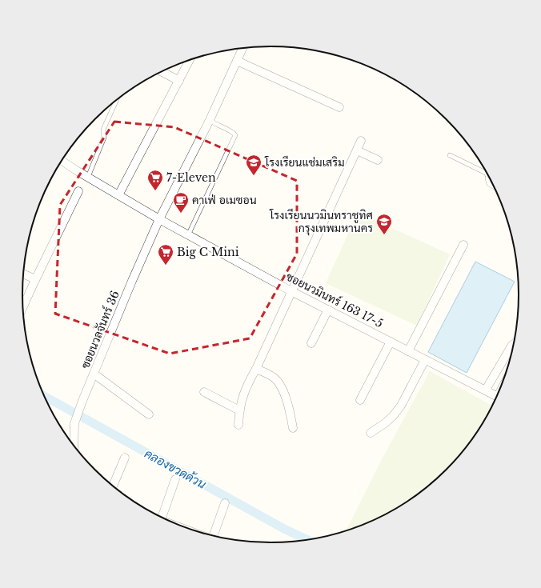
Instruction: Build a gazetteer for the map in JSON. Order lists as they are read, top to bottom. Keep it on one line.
{"streets":{"street":["ซอยนวมินทร์ 163 17-5","ซอยนวลจันทร์ 36"]},"crossings":[["ซอยนวมินทร์ 163 17-5","ซอยนวลจันทร์ 36"]],"water":["คลองขวดด้วน"],"places":{"school or university":["โรงเรียนแช่มเสริม","โรงเรียนนวมินทราชูทิศ กรุงเทพมหานคร"],"supermarket":["7-Eleven","Big C Mini"],"cafe":["คาเฟ่ อเมซอน"]}}
